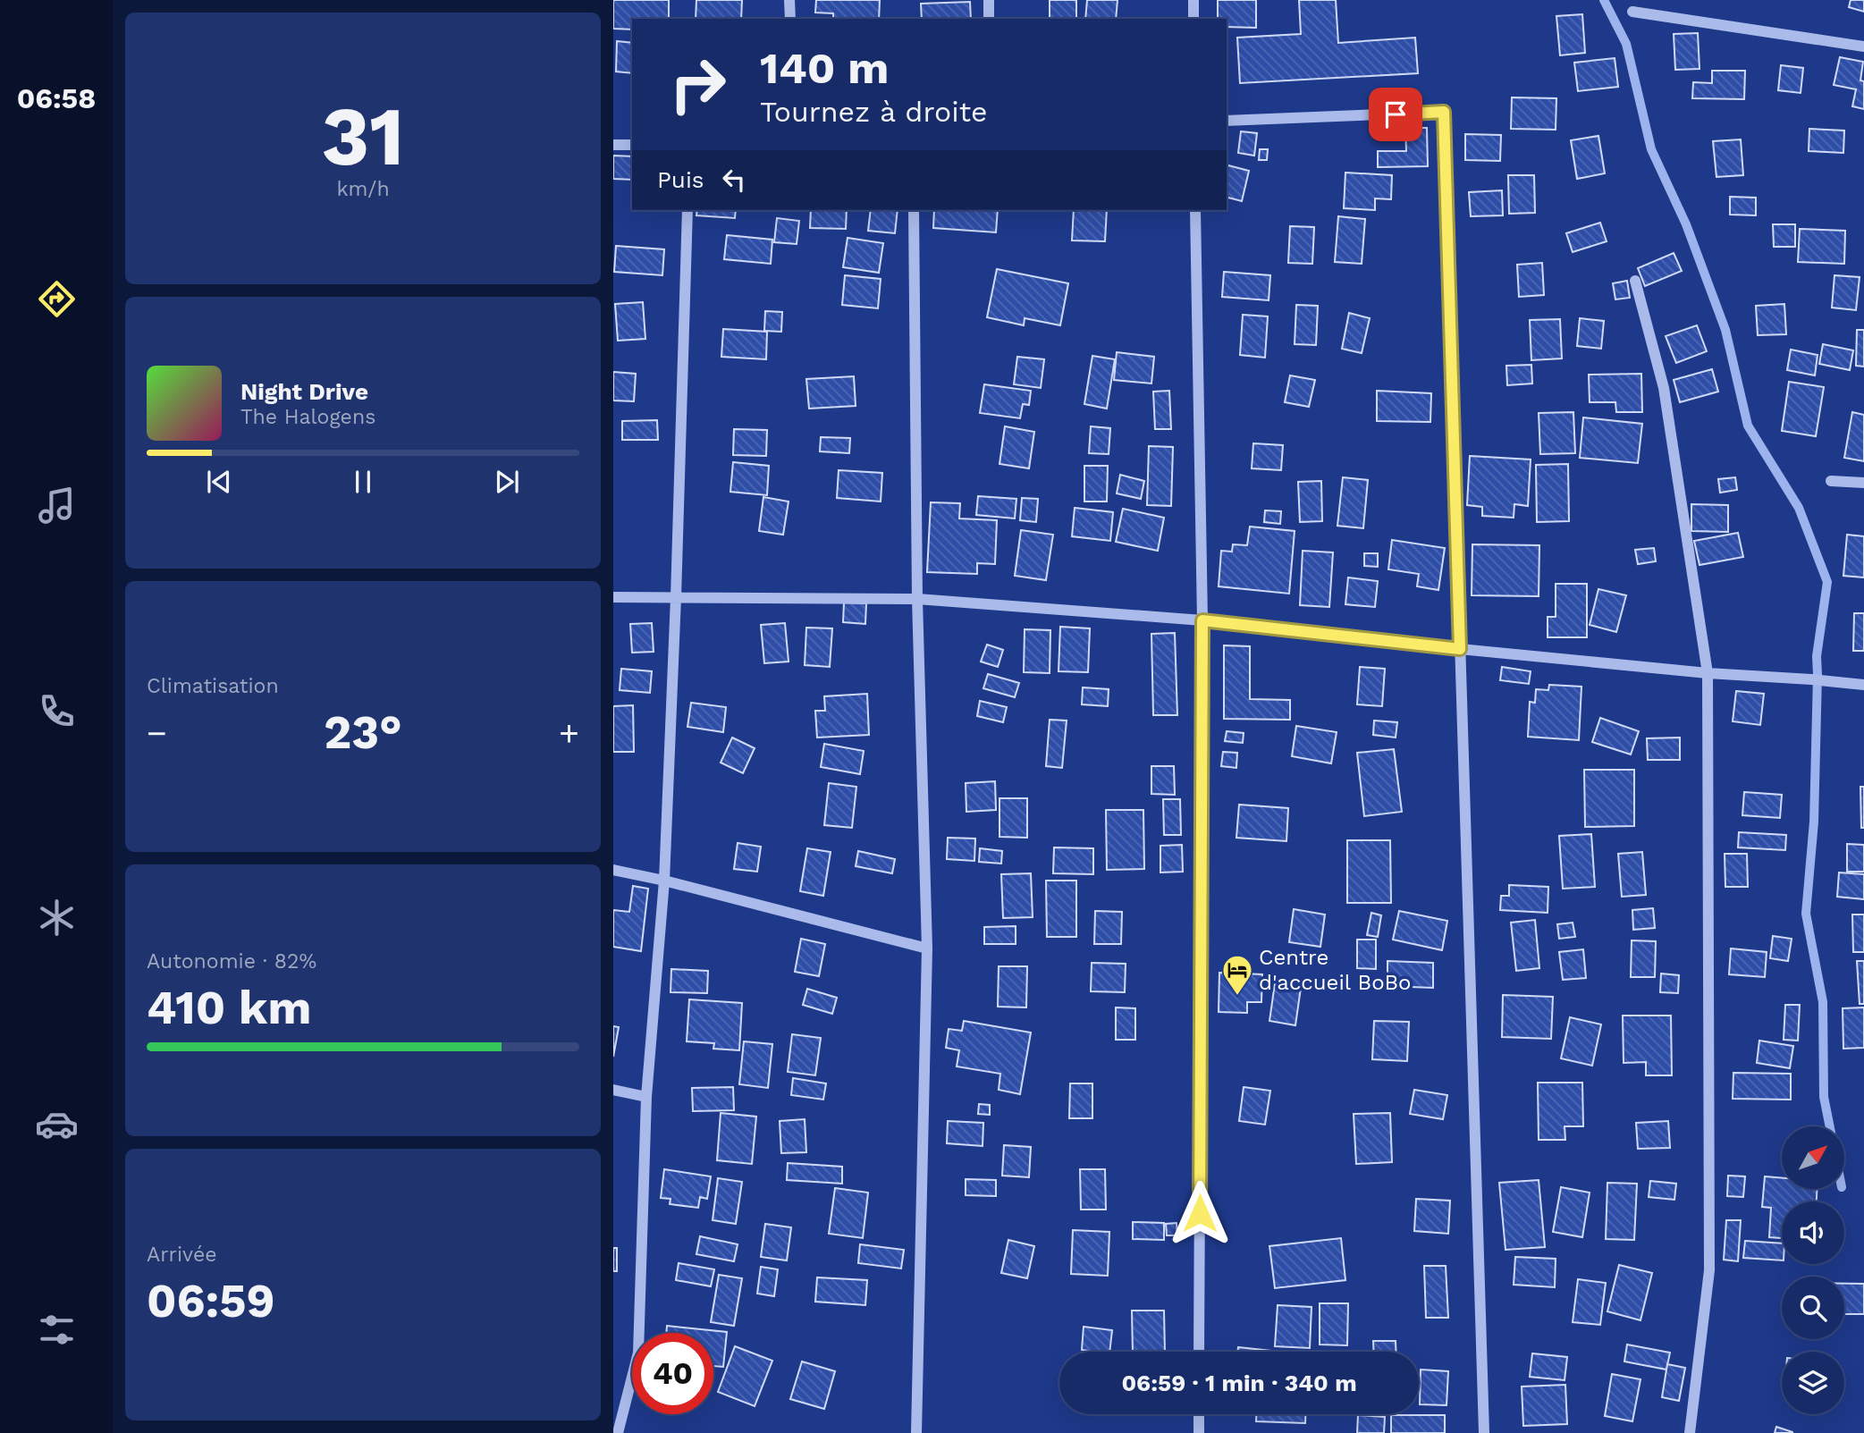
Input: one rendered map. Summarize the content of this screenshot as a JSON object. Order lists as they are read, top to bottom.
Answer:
{
  "places": {
    "hotel": ["Centre d'accueil BoBo"]
  },
  "north": "top right",
  "page": {
    "tabs": "06:58",
    "tile": [
      ["31", "km/h"],
      "Climatisation",
      ["Autonomie · 82%", "410 km"],
      ["Arrivée", "06:59"]
    ],
    "turn": ["140 m", "Tournez à droite"],
    "then": "Puis",
    "song": ["Night Drive", "The Halogens"],
    "heat": ["−", "23°", "+"],
    "limit": "40",
    "trip": "06:59 · 1 min · 340 m"
  }
}
